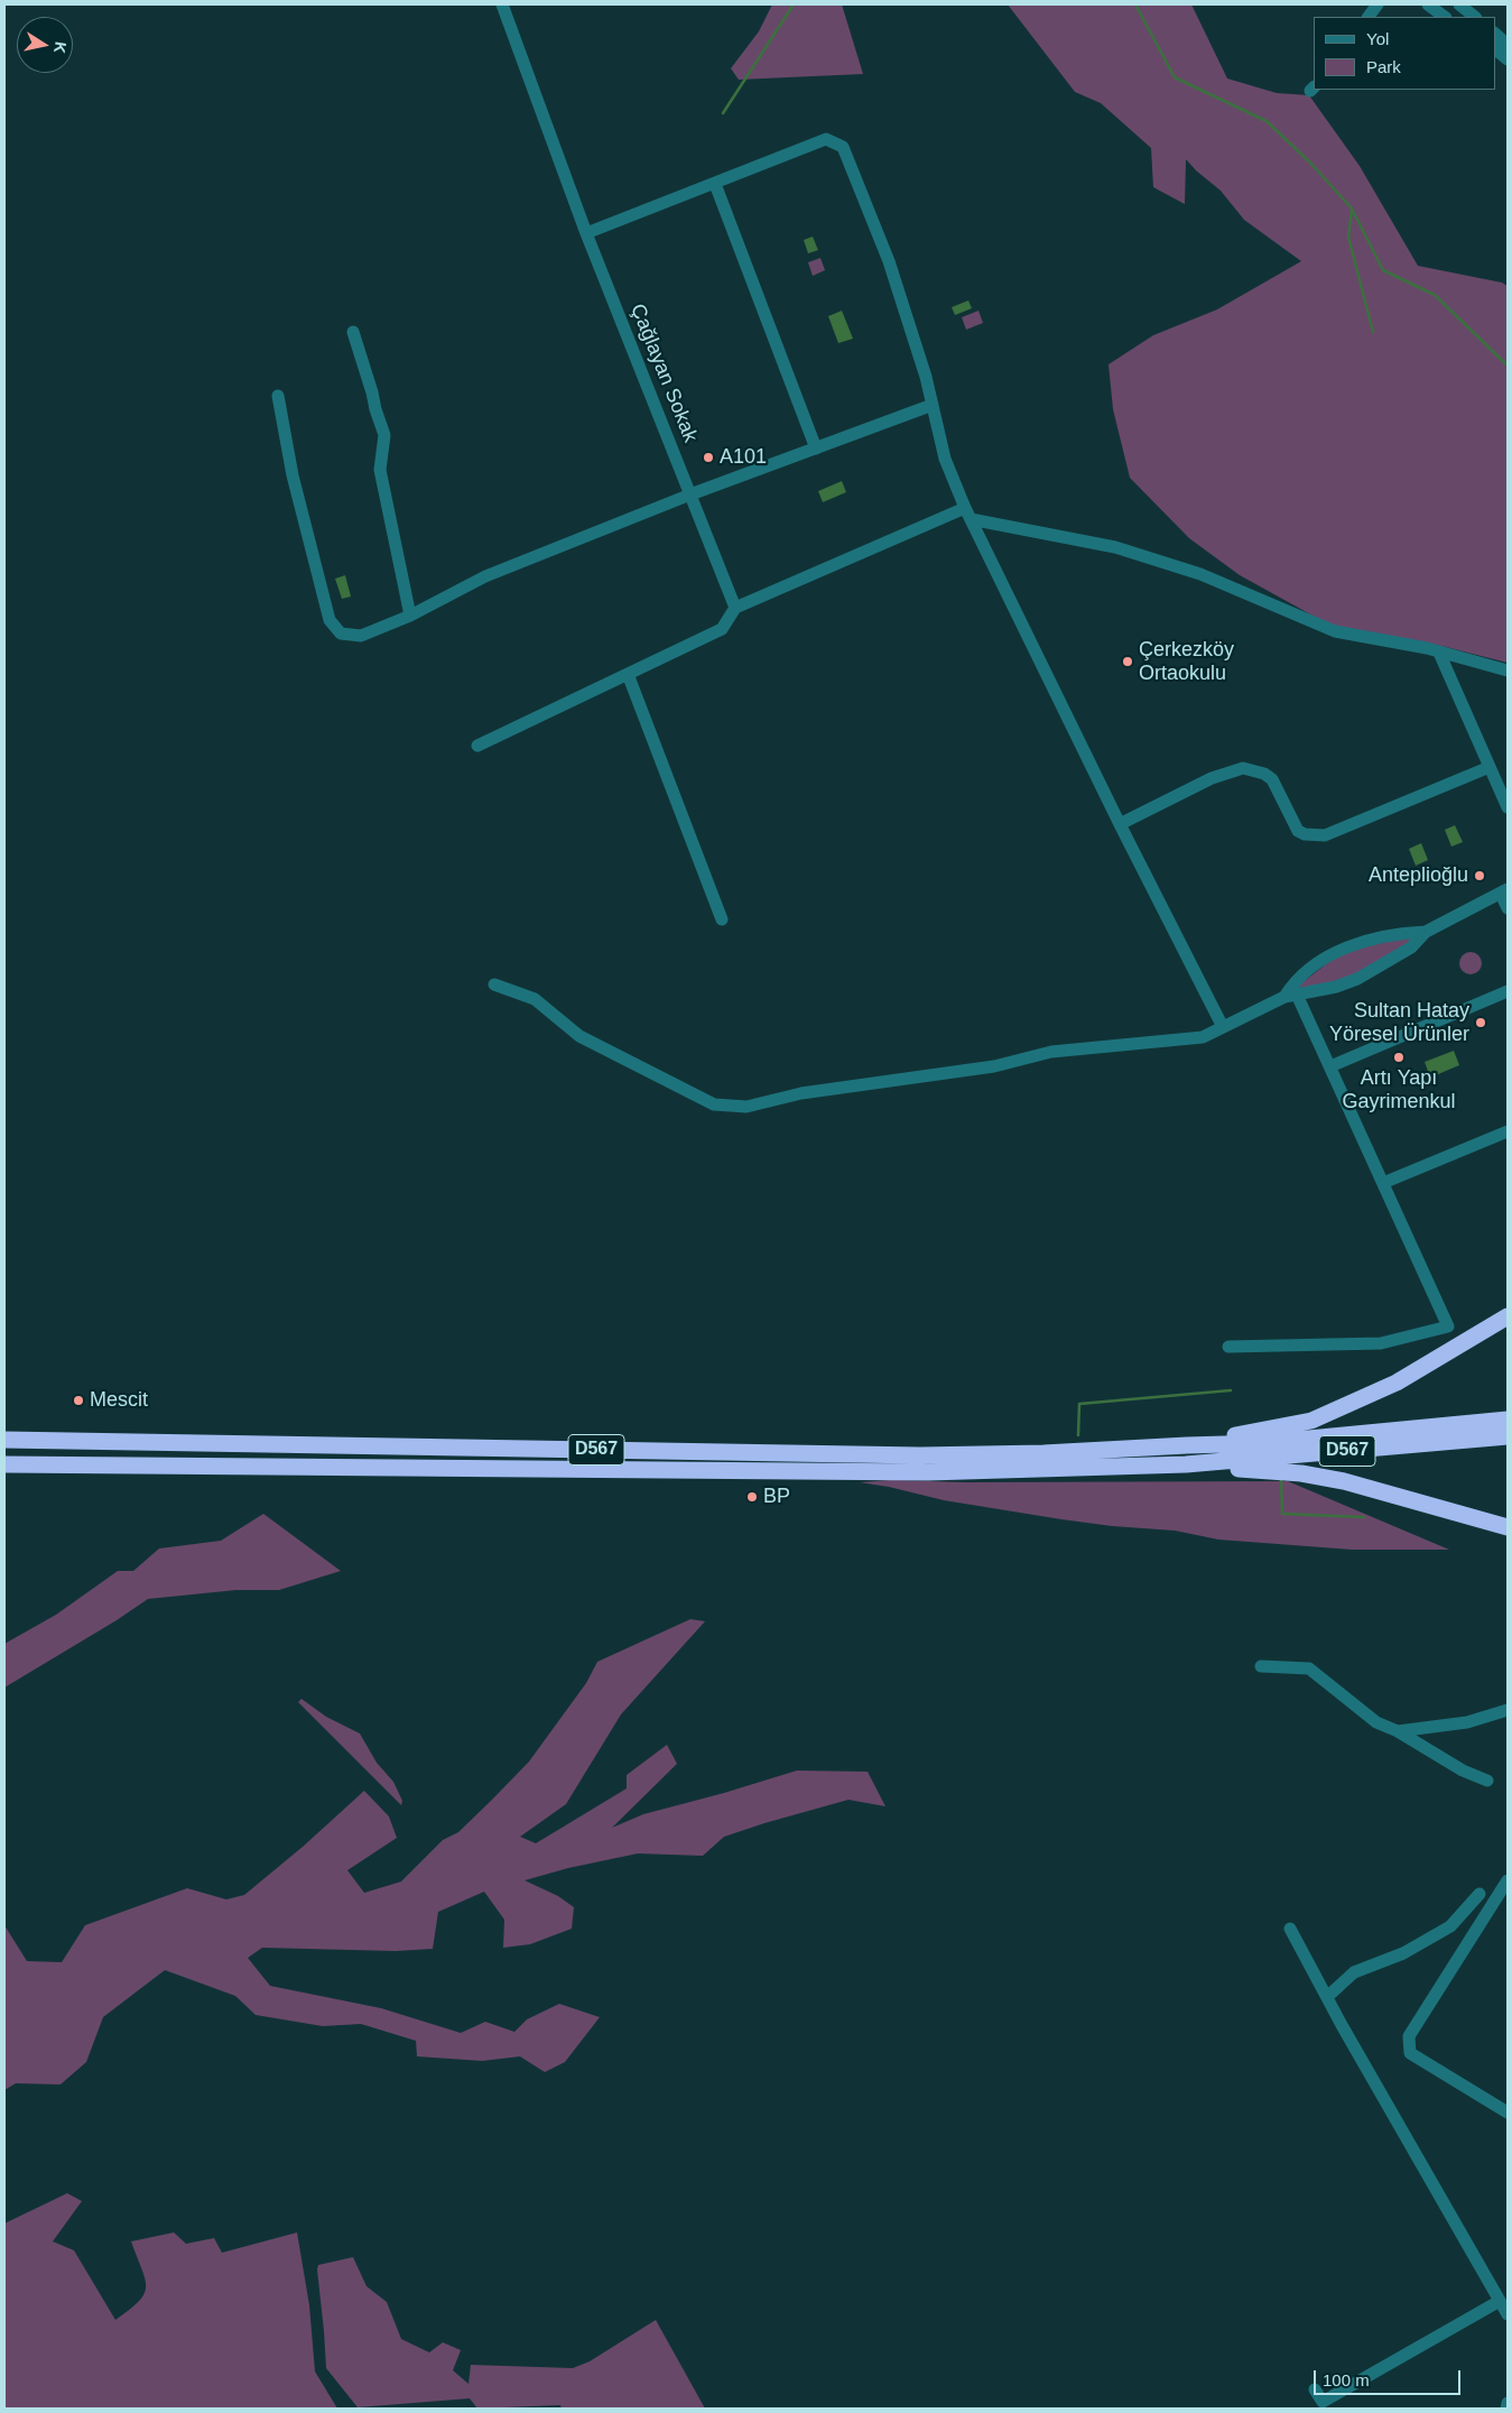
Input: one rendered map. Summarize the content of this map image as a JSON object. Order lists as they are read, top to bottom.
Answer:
{
  "streets": {
    "highway": ["D567"],
    "street": ["Çağlayan Sokak"]
  },
  "places": [
    "A101",
    "Çerkezköy Ortaokulu",
    "Anteplioğlu",
    "Sultan Hatay Yöresel Ürünler",
    "Artı Yapı Gayrimenkul",
    "Mescit",
    "BP"
  ],
  "legend": ["Yol", "Park"],
  "scale_bar": "100 m",
  "north": "right"
}
